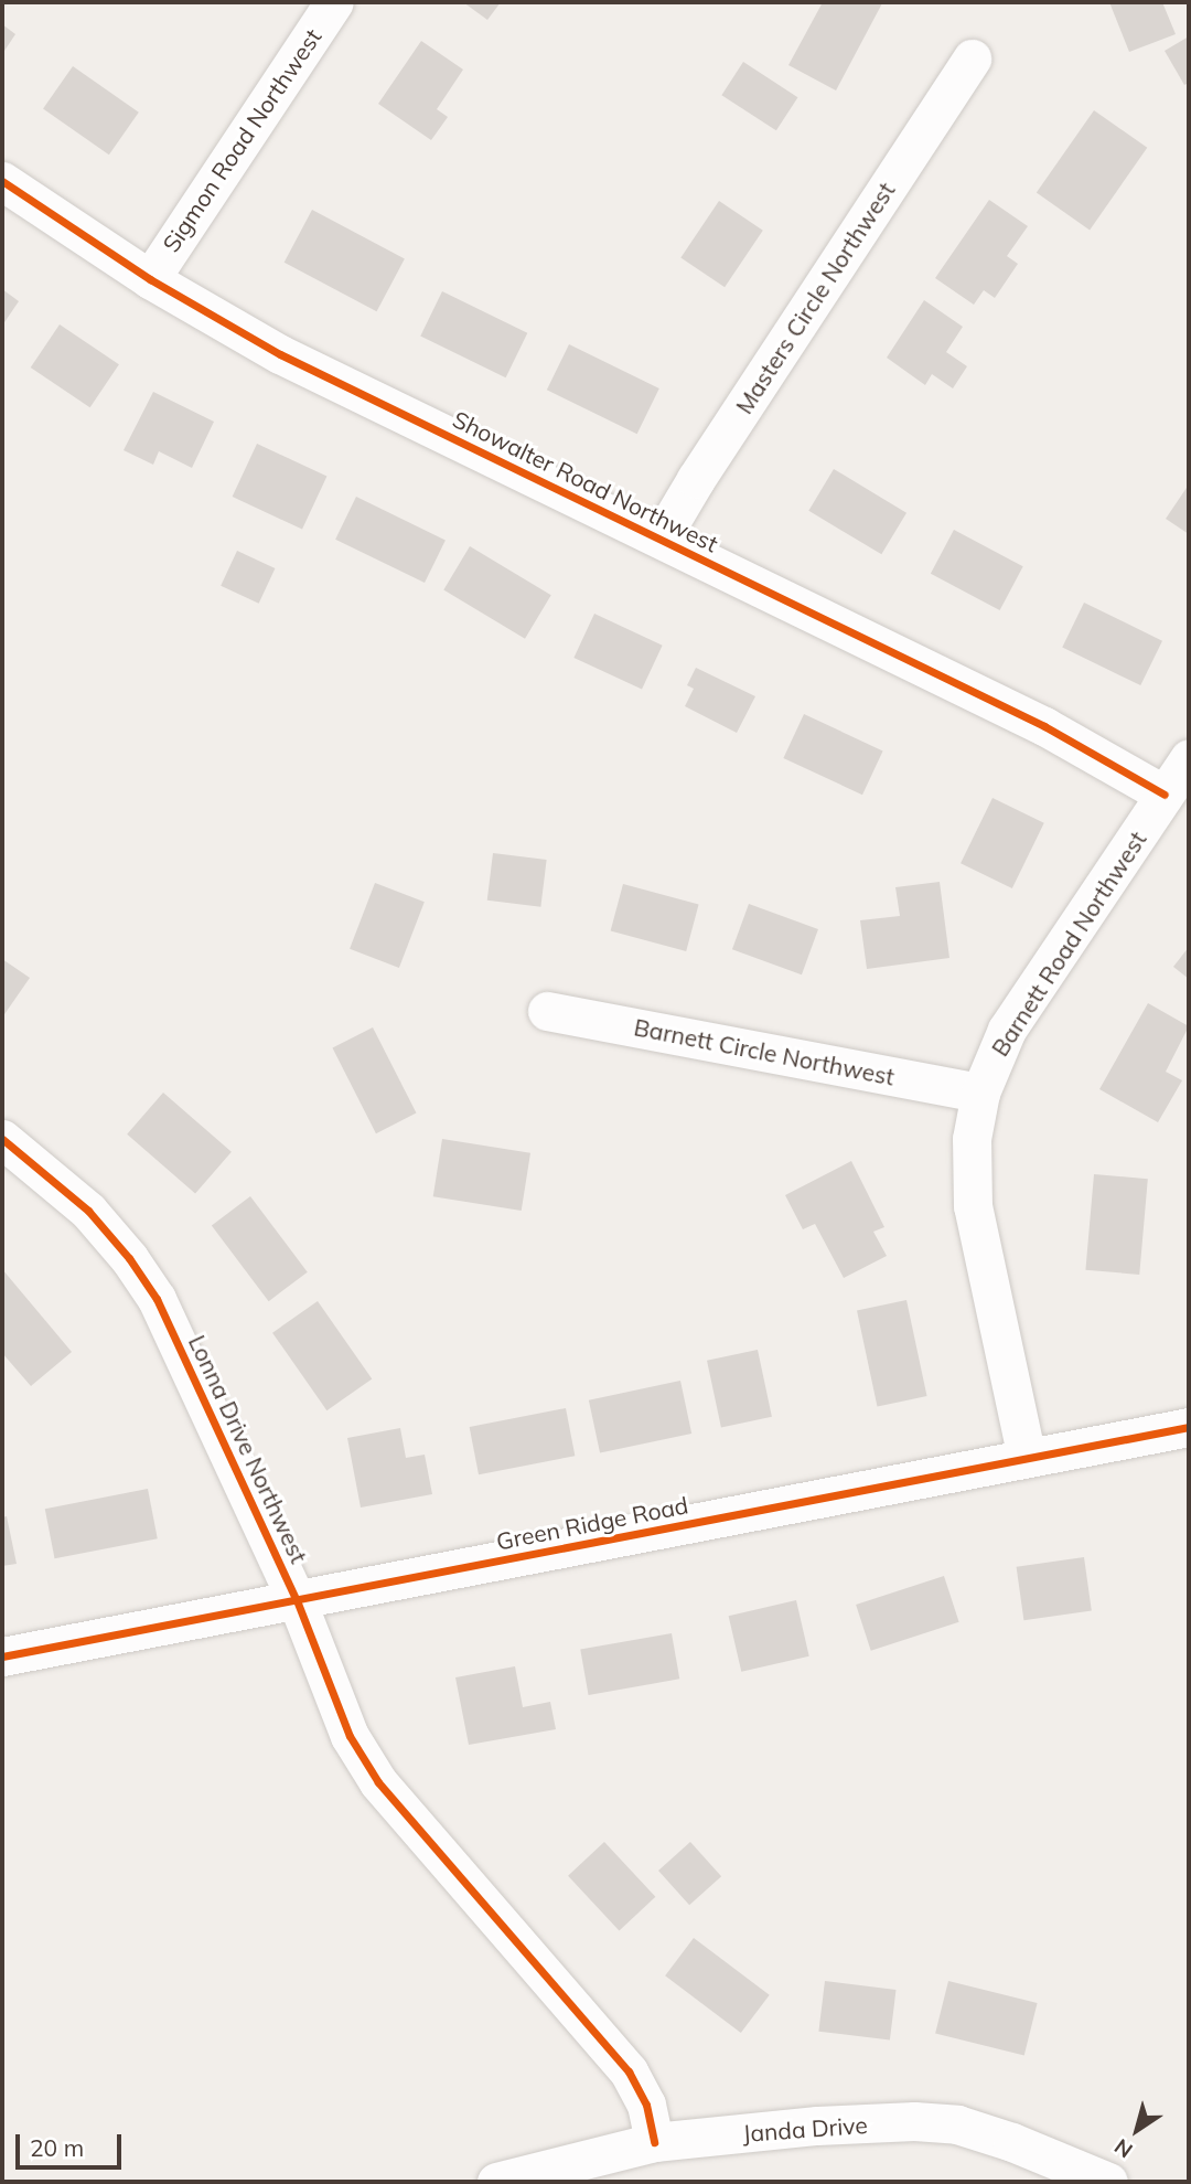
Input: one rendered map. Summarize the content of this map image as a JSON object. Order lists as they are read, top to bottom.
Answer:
{
  "streets": {
    "street": [
      "Sigmon Road Northwest",
      "Masters Circle Northwest",
      "Showalter Road Northwest",
      "Barnett Road Northwest",
      "Barnett Circle Northwest",
      "Lonna Drive Northwest",
      "Green Ridge Road",
      "Janda Drive"
    ]
  },
  "crossings": [
    ["Sigmon Road Northwest", "Showalter Road Northwest"],
    ["Masters Circle Northwest", "Showalter Road Northwest"],
    ["Showalter Road Northwest", "Barnett Road Northwest"],
    ["Barnett Road Northwest", "Barnett Circle Northwest"],
    ["Barnett Road Northwest", "Green Ridge Road"],
    ["Lonna Drive Northwest", "Green Ridge Road"],
    ["Lonna Drive Northwest", "Janda Drive"]
  ],
  "scale_bar": "20 m",
  "north": "bottom left"
}
